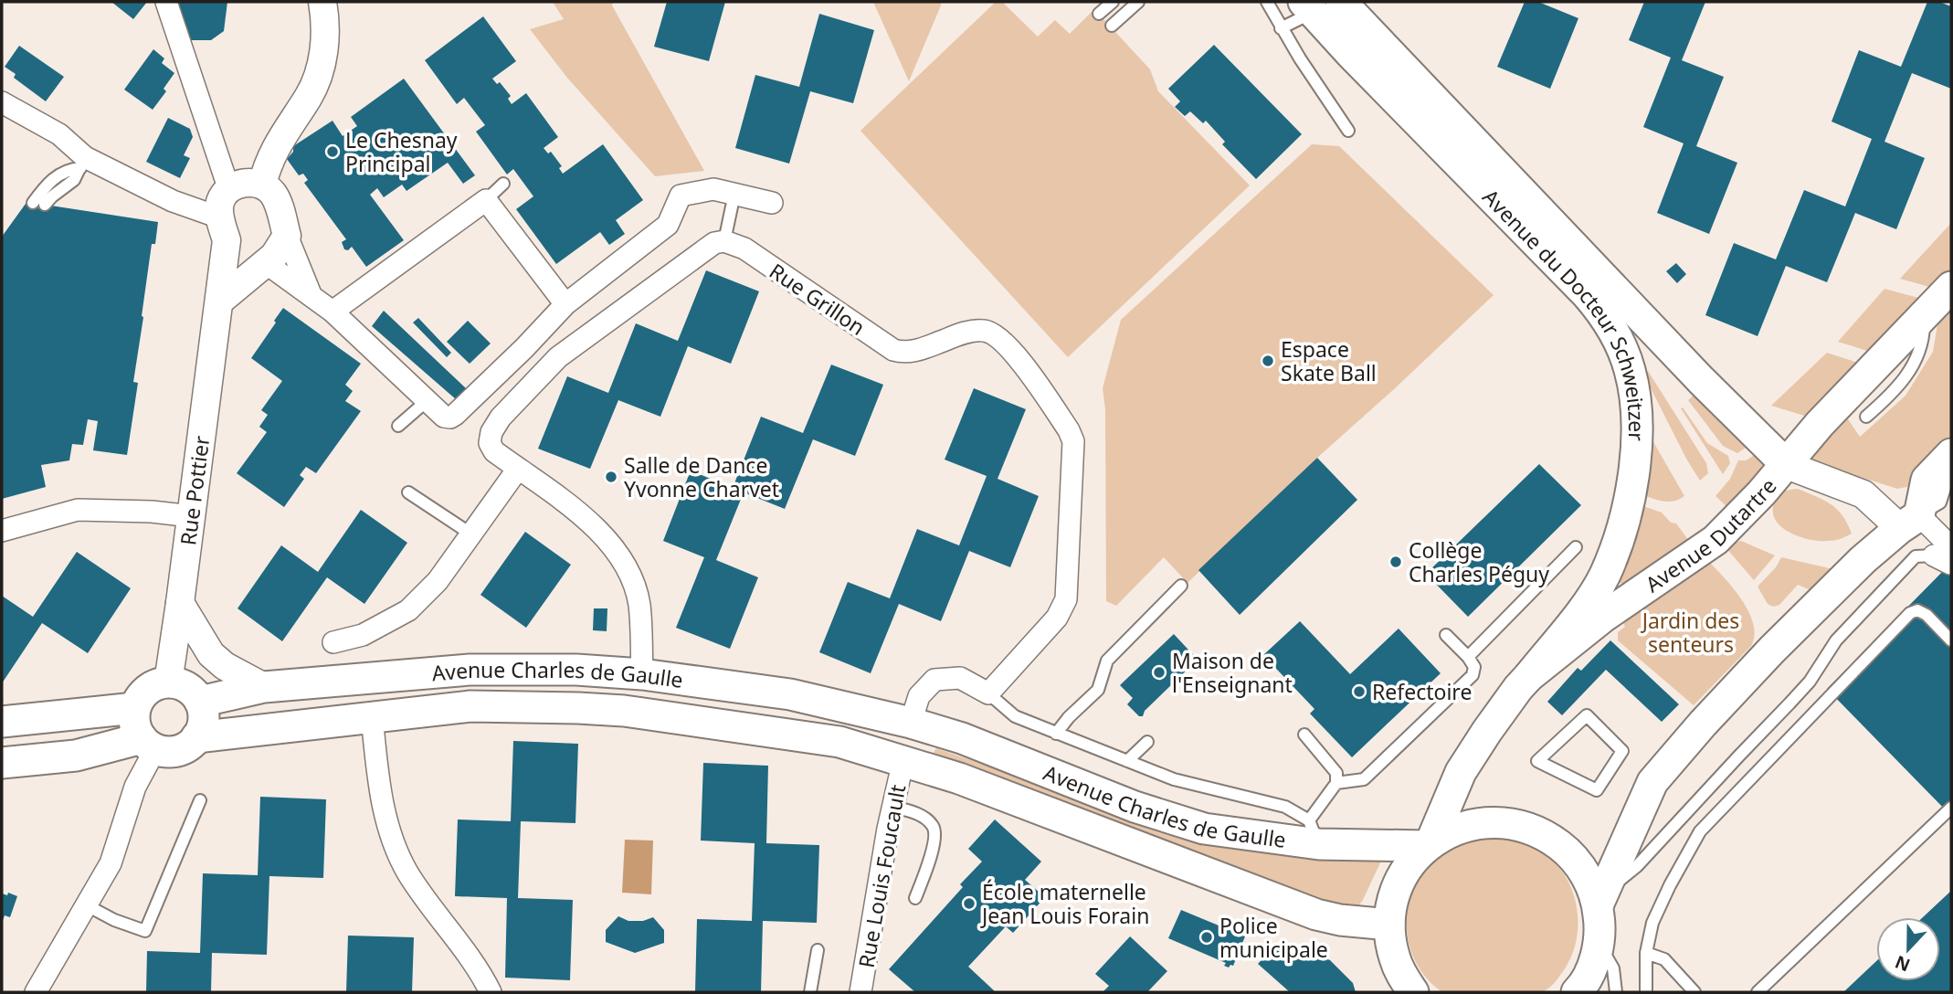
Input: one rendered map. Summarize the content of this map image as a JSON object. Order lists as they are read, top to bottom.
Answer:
{
  "streets": {
    "main road": ["Avenue du Docteur Schweitzer", "Avenue Dutartre", "Avenue Charles de Gaulle"],
    "street": ["Rue Grillon", "Rue Pottier", "Rue Louis Foucault"]
  },
  "crossings": [
    ["Avenue du Docteur Schweitzer", "Avenue Dutartre"],
    ["Rue Pottier", "Avenue Charles de Gaulle"],
    ["Avenue Dutartre", "Avenue Charles de Gaulle"],
    ["Avenue Charles de Gaulle", "Rue Louis Foucault"]
  ],
  "parks": ["Jardin des senteurs"],
  "places": [
    "Le Chesnay Principal",
    "Espace Skate Ball",
    "Salle de Dance Yvonne Charvet",
    "Collège Charles Péguy",
    "Maison de l'Enseignant",
    "Refectoire",
    "École maternelle Jean Louis Forain",
    "Police municipale"
  ],
  "north": "bottom"
}
